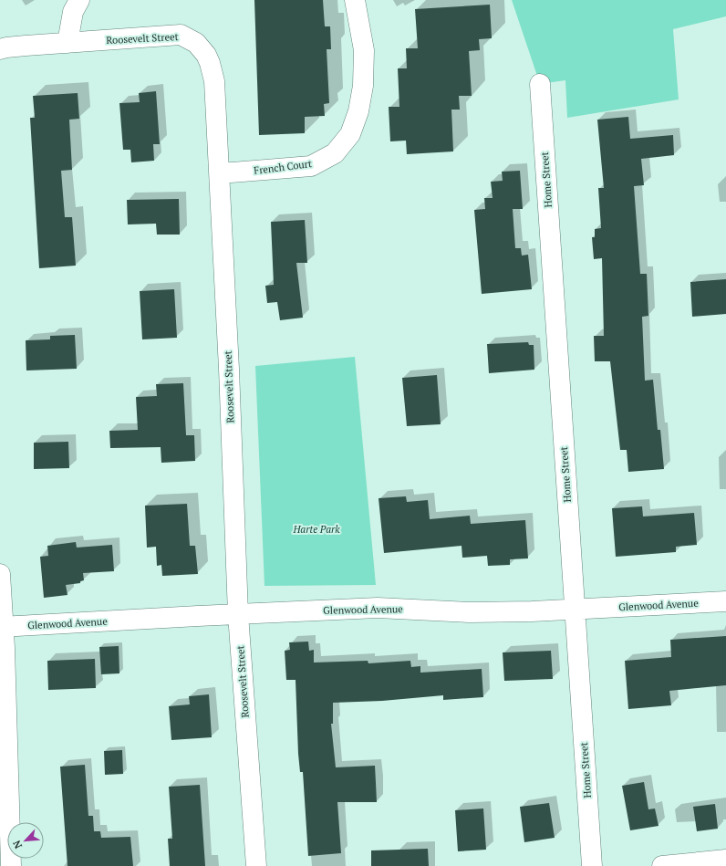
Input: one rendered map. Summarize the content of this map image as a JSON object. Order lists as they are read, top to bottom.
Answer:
{
  "streets": {
    "street": [
      "Roosevelt Street",
      "French Court",
      "Home Street",
      "Glenwood Avenue"
    ]
  },
  "crossings": [
    ["Roosevelt Street", "French Court"],
    ["Roosevelt Street", "Glenwood Avenue"],
    ["Home Street", "Glenwood Avenue"]
  ],
  "parks": ["Harte Park"],
  "north": "bottom left"
}
